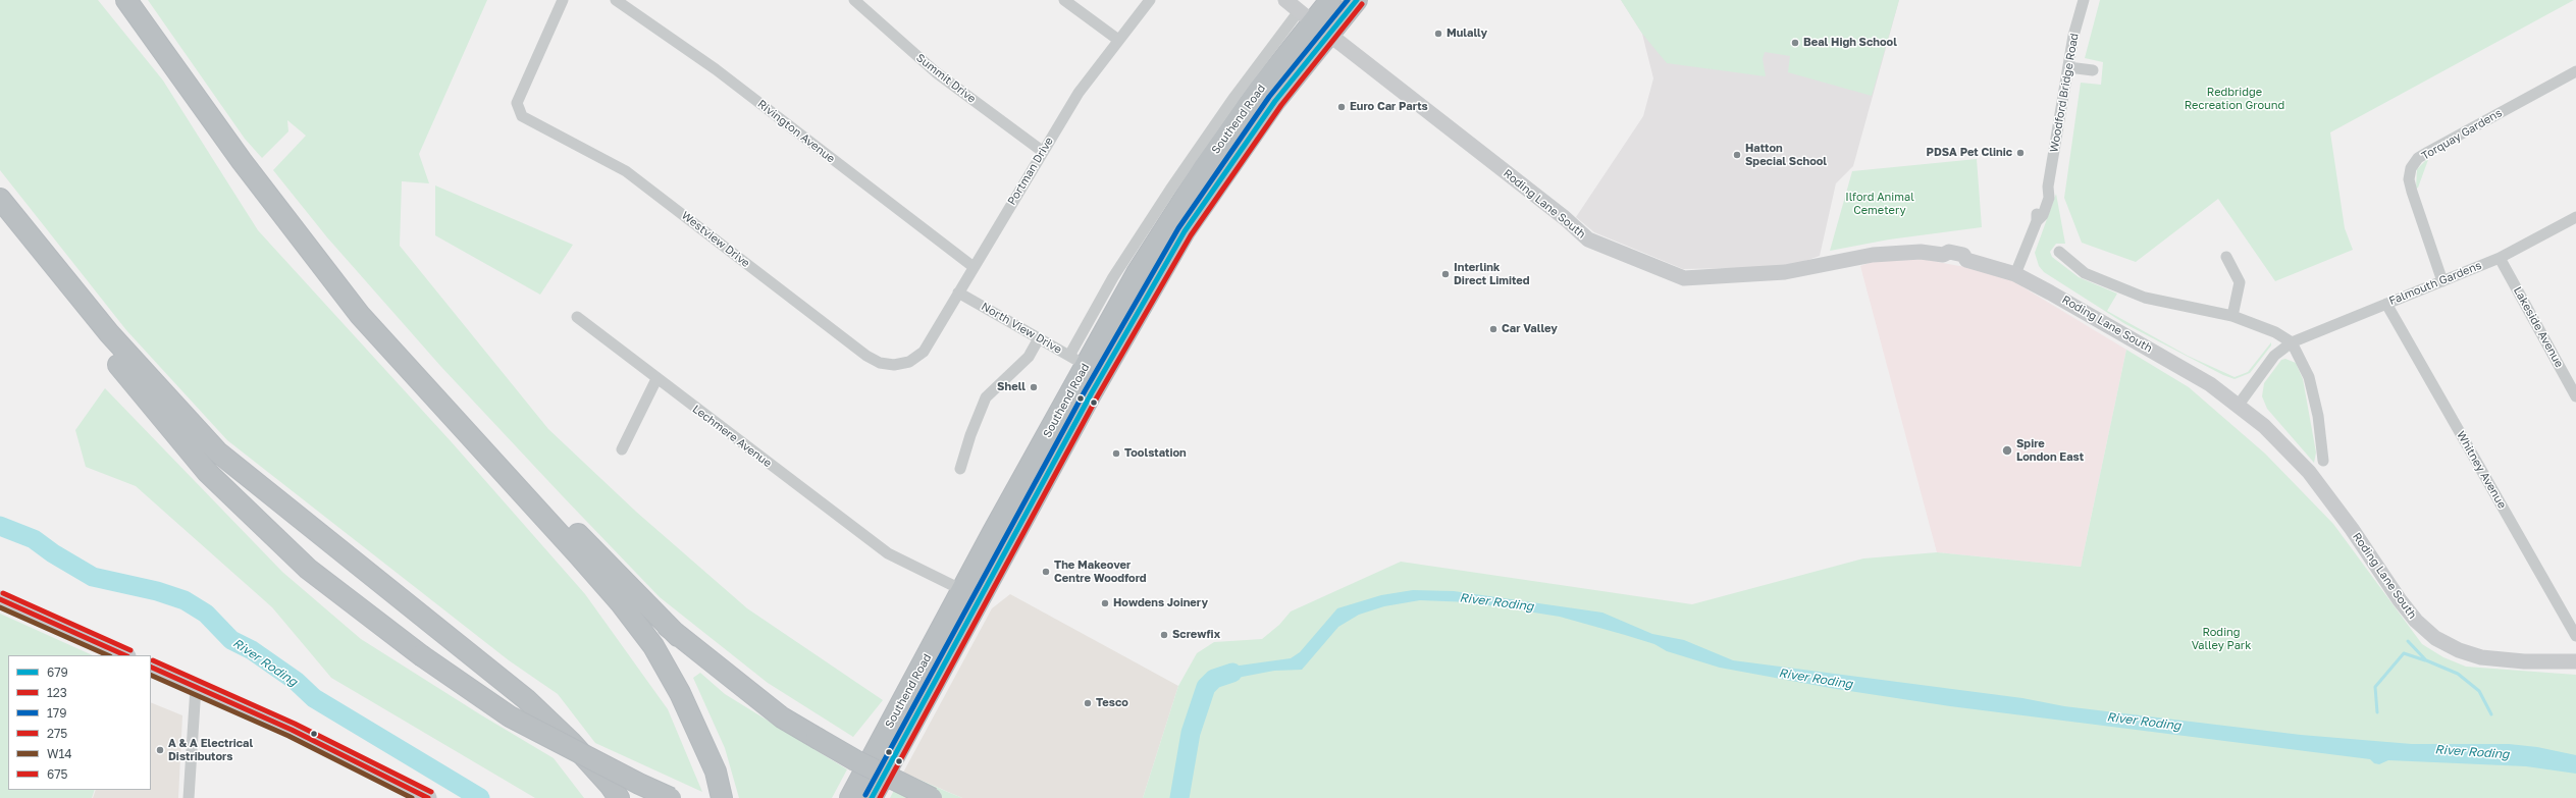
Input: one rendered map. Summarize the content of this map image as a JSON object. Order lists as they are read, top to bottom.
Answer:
{
  "streets": {
    "highway": ["Southend Road"],
    "street": [
      "Summit Drive",
      "Woodford Bridge Road",
      "Rivington Avenue",
      "Torquay Gardens",
      "Portman Drive",
      "Roding Lane South",
      "Westview Drive",
      "Falmouth Gardens",
      "Lakeside Avenue",
      "North View Drive",
      "Lechmere Avenue",
      "Whitney Avenue"
    ]
  },
  "crossings": [
    ["Summit Drive", "Portman Drive"],
    ["Woodford Bridge Road", "Roding Lane South"],
    ["Southend Road", "Roding Lane South"],
    ["Southend Road", "North View Drive"],
    ["Southend Road", "Lechmere Avenue"],
    ["Rivington Avenue", "Portman Drive"],
    ["Torquay Gardens", "Falmouth Gardens"],
    ["Portman Drive", "Westview Drive"],
    ["Portman Drive", "North View Drive"],
    ["Falmouth Gardens", "Lakeside Avenue"],
    ["Falmouth Gardens", "Whitney Avenue"]
  ],
  "water": ["River Roding"],
  "parks": ["Redbridge Recreation Ground", "Ilford Animal Cemetery", "Roding Valley Park"],
  "places": [
    "Mulally",
    "Beal High School",
    "Euro Car Parts",
    "PDSA Pet Clinic",
    "Hatton Special School",
    "Interlink Direct Limited",
    "Car Valley",
    "Shell",
    "Spire London East",
    "Toolstation",
    "The Makeover Centre Woodford",
    "Howdens Joinery",
    "Screwfix",
    "Tesco",
    "A & A Electrical Distributors"
  ],
  "lines": [
    "transit line 679",
    "transit line 179",
    "transit line 123",
    "transit line 675",
    "transit line 275",
    "transit line W14"
  ],
  "legend": [
    "679",
    "123",
    "179",
    "275",
    "W14",
    "675"
  ]
}
